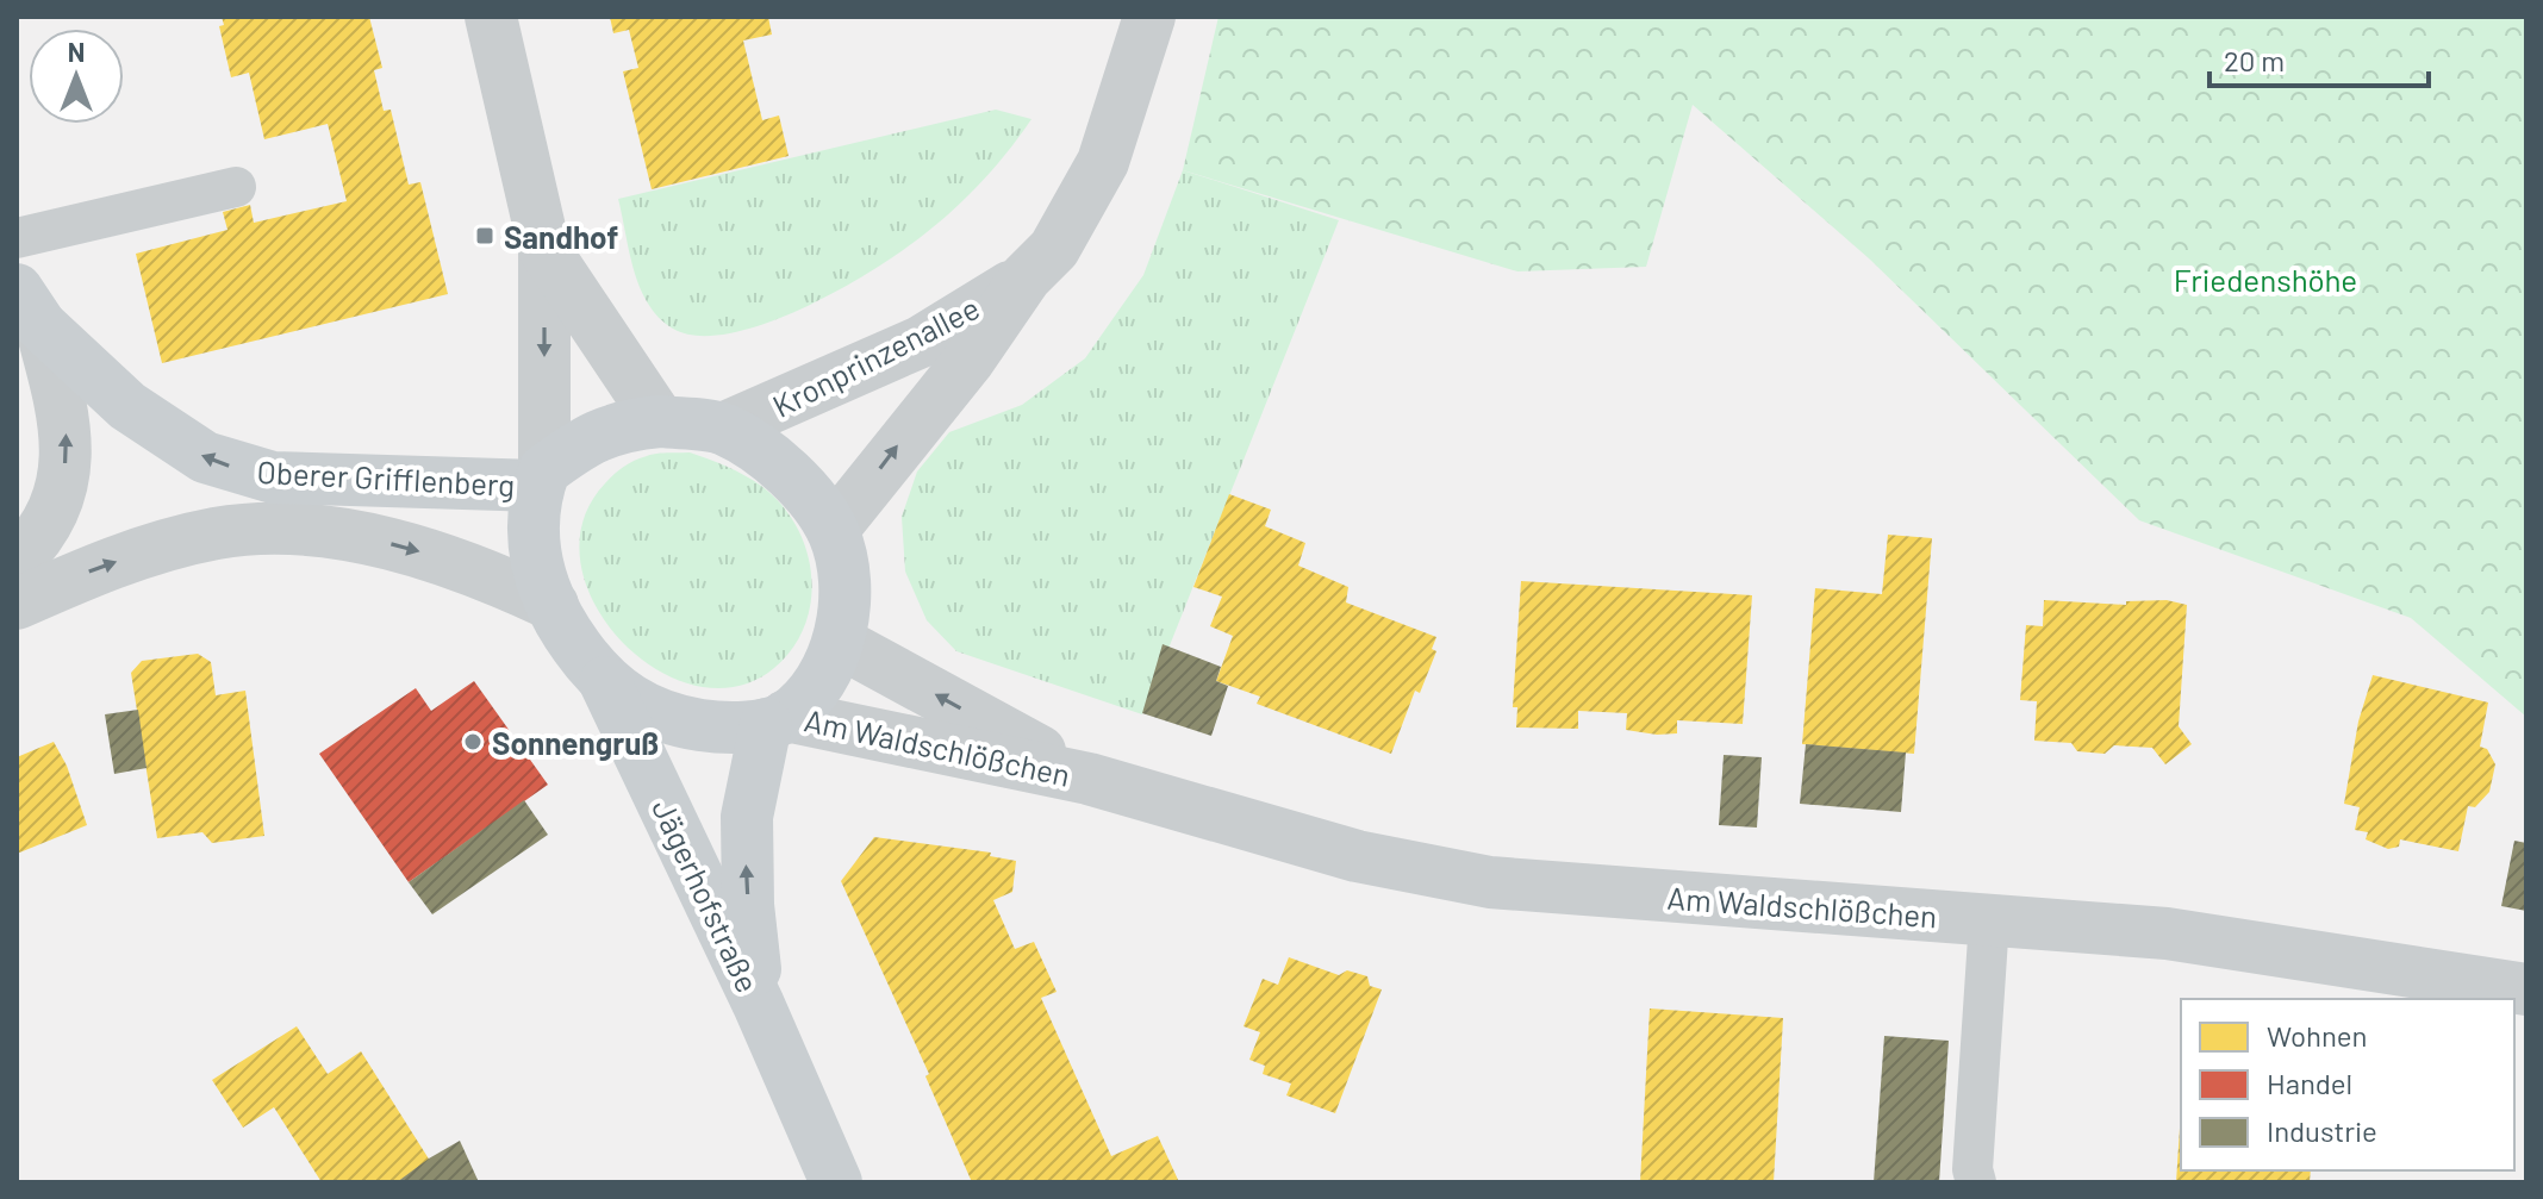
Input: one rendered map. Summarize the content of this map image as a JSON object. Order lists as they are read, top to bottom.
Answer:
{
  "streets": {
    "main road": ["Oberer Grifflenberg", "Jägerhofstraße"],
    "street": ["Kronprinzenallee", "Am Waldschlößchen"]
  },
  "crossings": [
    ["Kronprinzenallee", "Oberer Grifflenberg"],
    ["Kronprinzenallee", "Am Waldschlößchen"],
    ["Kronprinzenallee", "Jägerhofstraße"],
    ["Oberer Grifflenberg", "Am Waldschlößchen"],
    ["Oberer Grifflenberg", "Jägerhofstraße"],
    ["Am Waldschlößchen", "Jägerhofstraße"]
  ],
  "one_way": ["Oberer Grifflenberg"],
  "parks": ["Friedenshöhe"],
  "places": {
    "transit": ["Sandhof"],
    "other": ["Sonnengruß"]
  },
  "legend": ["Wohnen", "Handel", "Industrie"],
  "scale_bar": "20 m",
  "north": "top"
}
